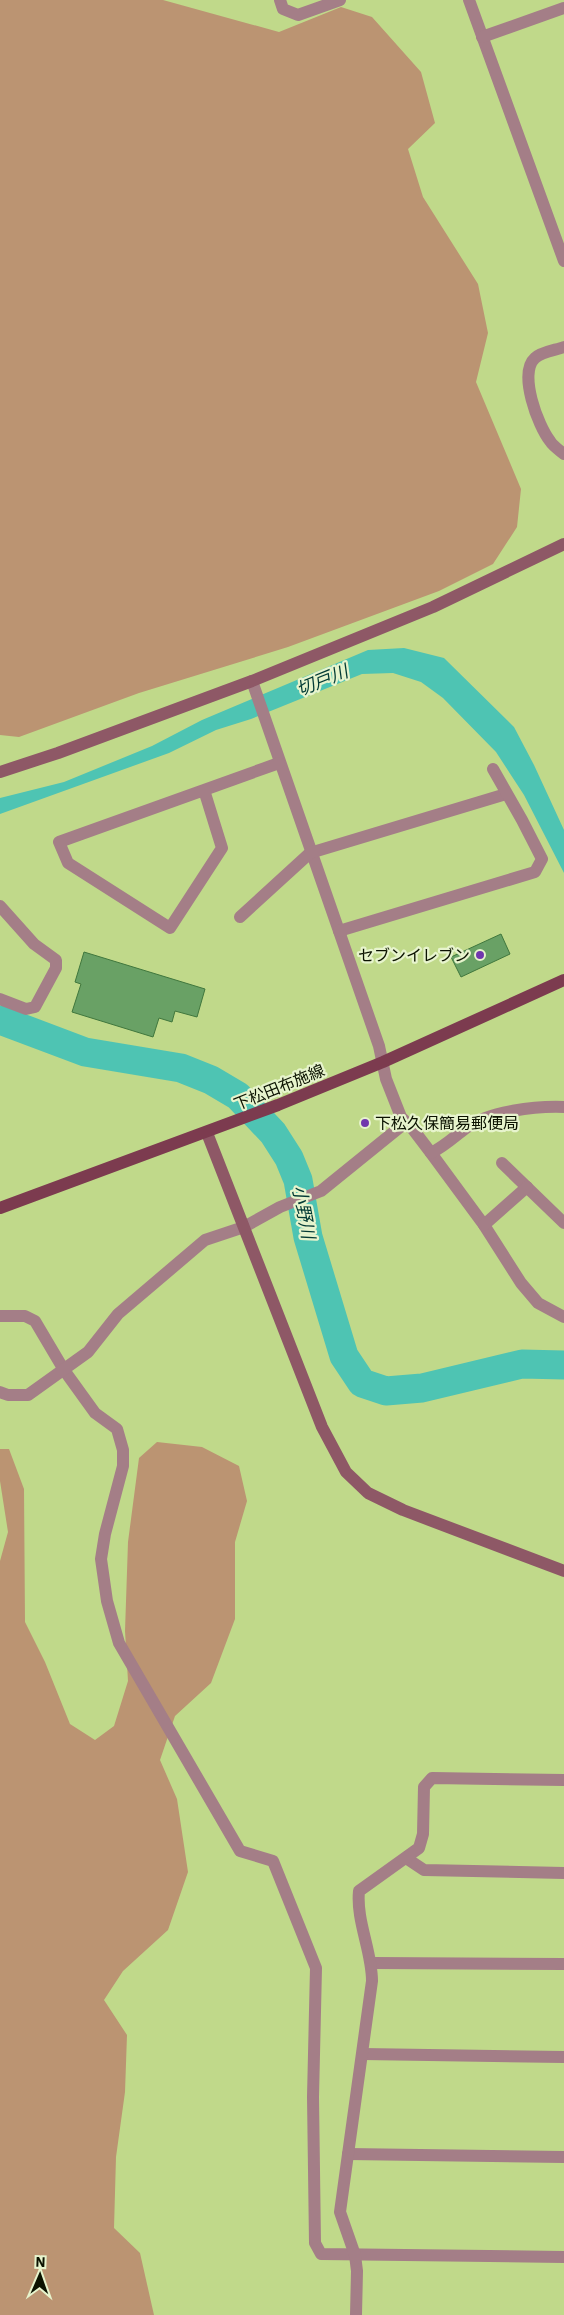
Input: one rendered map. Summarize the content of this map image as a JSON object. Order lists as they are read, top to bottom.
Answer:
{
  "streets": {
    "main road": ["下松田布施線"]
  },
  "water": ["切戸川", "小野川"],
  "places": ["セブンイレブン", "下松久保簡易郵便局"],
  "north": "top"
}
